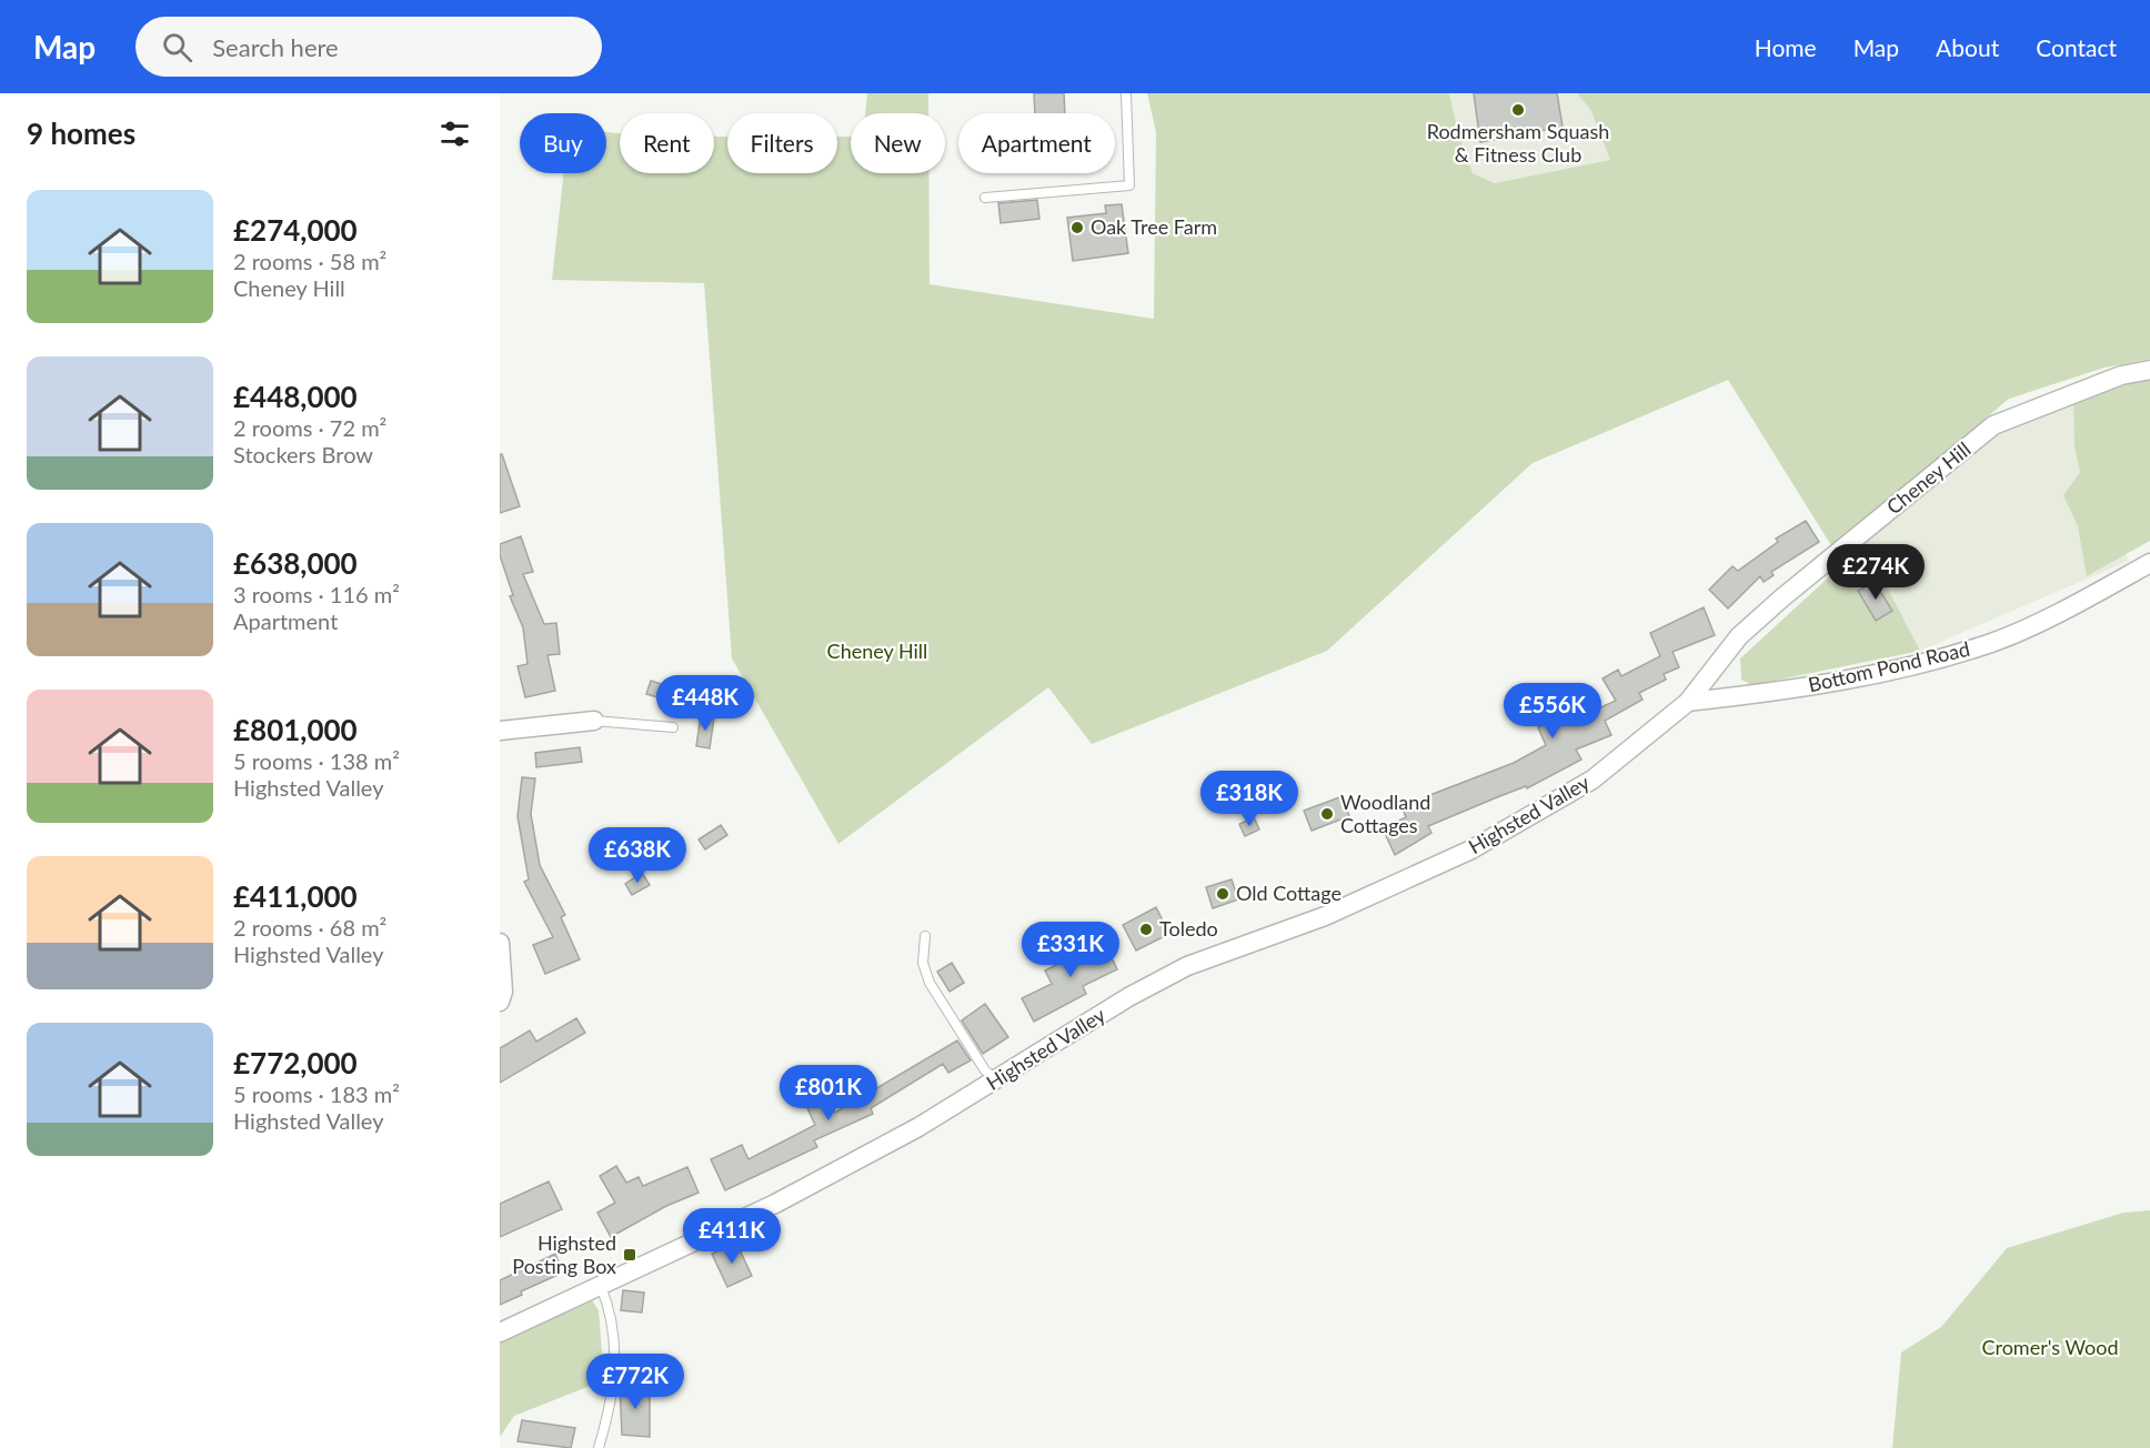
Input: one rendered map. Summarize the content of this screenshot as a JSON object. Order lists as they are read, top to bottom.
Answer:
{
  "streets": {
    "street": ["Cheney Hill", "Bottom Pond Road", "Highsted Valley"]
  },
  "crossings": [
    ["Cheney Hill", "Bottom Pond Road"],
    ["Cheney Hill", "Highsted Valley"],
    ["Bottom Pond Road", "Highsted Valley"]
  ],
  "parks": ["Cheney Hill", "Cromer's Wood"],
  "places": {
    "other": [
      "Rodmersham Squash & Fitness Club",
      "Oak Tree Farm",
      "Woodland Cottages",
      "Old Cottage",
      "Toledo"
    ],
    "transit": ["Highsted Posting Box"]
  },
  "page": {
    "header": "Map",
    "search": "Search here",
    "nav": [
      "Home",
      "Map",
      "About",
      "Contact"
    ],
    "heading": "9 homes",
    "chip": [
      "Buy",
      "Rent",
      "Filters",
      "New",
      "Apartment"
    ],
    "list": [
      {
        "name": "£274,000",
        "note": "2 rooms · 58 m² · Cheney Hill"
      },
      {
        "name": "£448,000",
        "note": "2 rooms · 72 m² · Stockers Brow"
      },
      {
        "name": "£638,000",
        "note": "3 rooms · 116 m² · Apartment"
      },
      {
        "name": "£801,000",
        "note": "5 rooms · 138 m² · Highsted Valley"
      },
      {
        "name": "£411,000",
        "note": "2 rooms · 68 m² · Highsted Valley"
      },
      {
        "name": "£772,000",
        "note": "5 rooms · 183 m² · Highsted Valley"
      }
    ],
    "price": [
      "£274K",
      "£448K",
      "£556K",
      "£318K",
      "£638K",
      "£331K",
      "£801K",
      "£411K",
      "£772K"
    ]
  }
}
